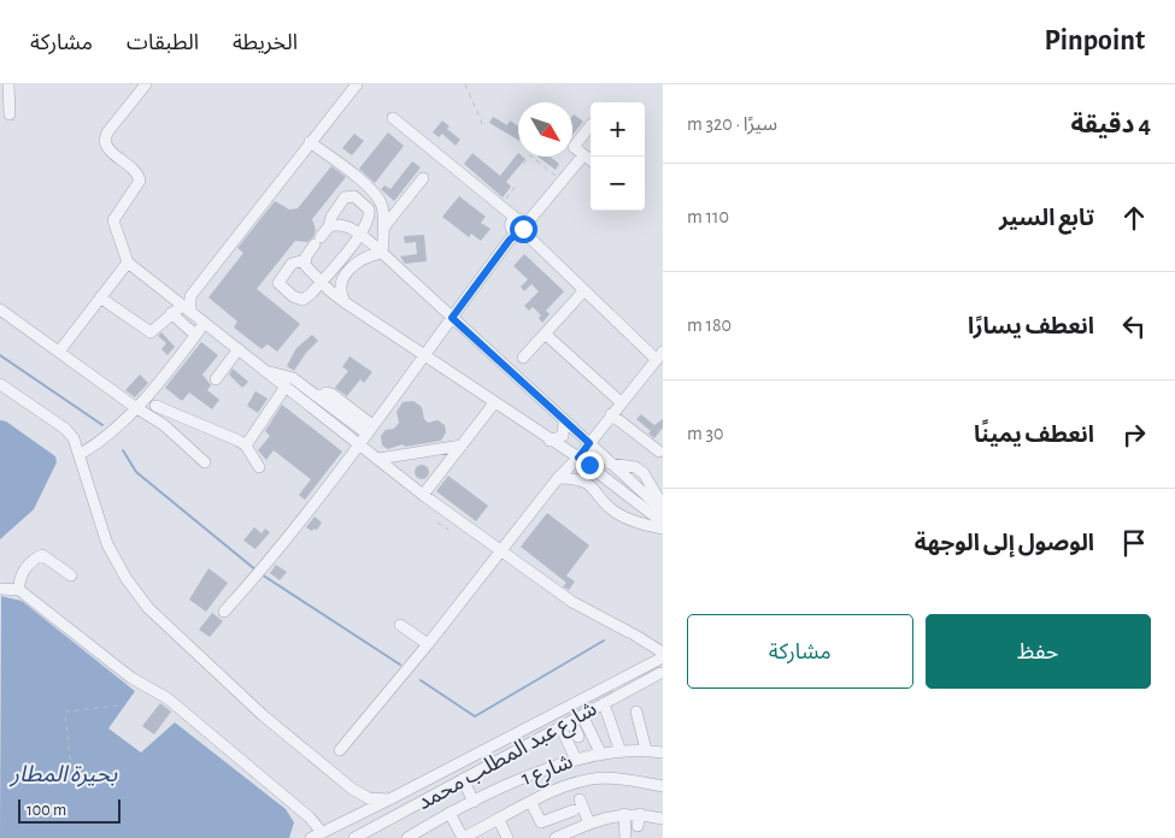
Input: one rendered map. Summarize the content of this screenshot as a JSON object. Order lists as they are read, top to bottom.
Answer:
{
  "streets": {
    "street": ["شارع عبد المطلب محمد", "شارع 1"]
  },
  "water": ["بحيرة المطار"],
  "scale_bar": "100 m",
  "north": "bottom right",
  "page": {
    "header": "Pinpoint",
    "nav": ["الخريطة", "الطبقات", "مشاركة"],
    "heading": ["4 دقيقة", "سيرًا · 320 m"],
    "map_buttons": ["+", "−"],
    "list": [
      ["تابع السير", "110 m"],
      ["انعطف يسارًا", "180 m"],
      ["انعطف يمينًا", "30 m"],
      "الوصول إلى الوجهة"
    ],
    "buttons": ["حفظ", "مشاركة"],
    "scale": "100 m"
  }
}
